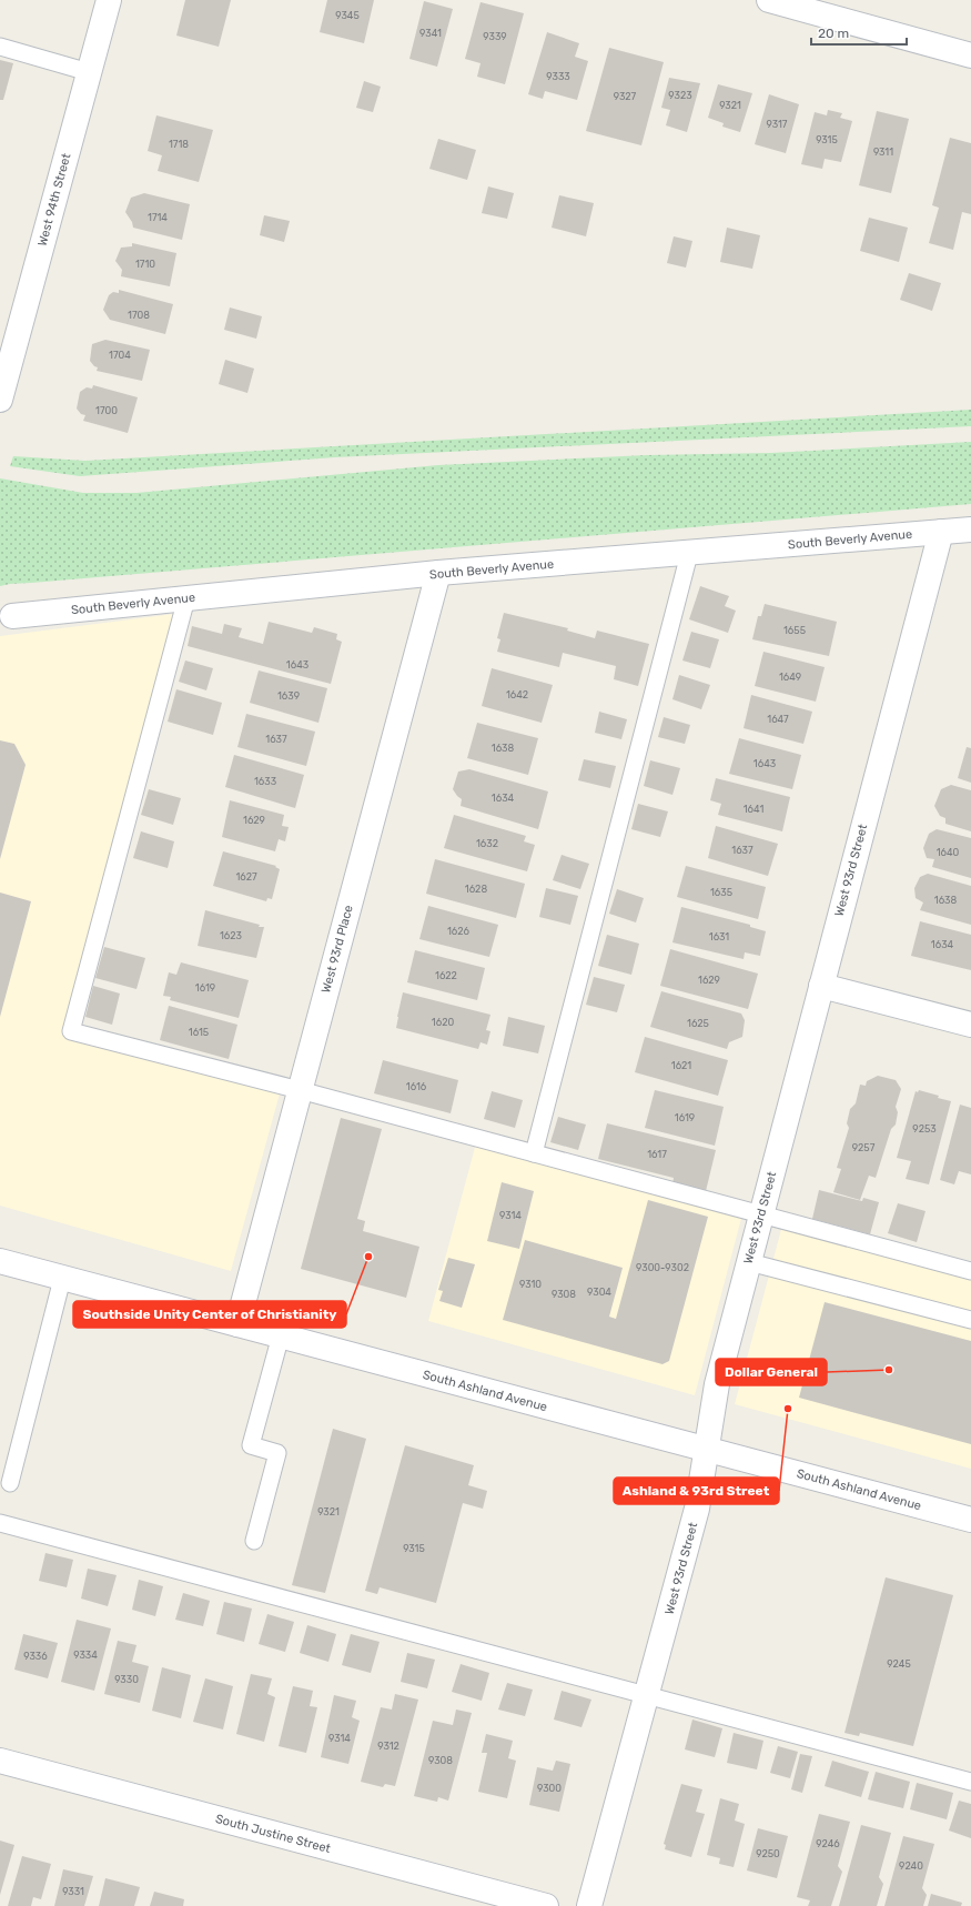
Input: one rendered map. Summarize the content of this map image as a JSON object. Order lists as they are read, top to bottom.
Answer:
{
  "streets": {
    "street": [
      "West 94th Street",
      "South Beverly Avenue",
      "West 93rd Street",
      "West 93rd Place",
      "South Ashland Avenue",
      "South Justine Street"
    ]
  },
  "crossings": [
    ["South Beverly Avenue", "West 93rd Street"],
    ["South Beverly Avenue", "West 93rd Place"],
    ["West 93rd Street", "South Ashland Avenue"],
    ["West 93rd Place", "South Ashland Avenue"]
  ],
  "places": ["Southside Unity Center of Christianity", "Dollar General", "Ashland & 93rd Street"],
  "house_numbers": [
    "9345",
    "9341",
    "9339",
    "9333",
    "9323",
    "9327",
    "9321",
    "9317",
    "9315",
    "1718",
    "9311",
    "1714",
    "1710",
    "1708",
    "1704",
    "1700",
    "1655",
    "1643",
    "1649",
    "1642",
    "1639",
    "1647",
    "1637",
    "1638",
    "1643",
    "1633",
    "1634",
    "1641",
    "1629",
    "1632",
    "1637",
    "1640",
    "1627",
    "1628",
    "1635",
    "1638",
    "1626",
    "1623",
    "1631",
    "1634",
    "1622",
    "1629",
    "1619",
    "1620",
    "1625",
    "1615",
    "1621",
    "1616",
    "1619",
    "9253",
    "9257",
    "1617",
    "9314",
    "9300-9302",
    "9310",
    "9304",
    "9308",
    "9321",
    "9315",
    "9334",
    "9336",
    "9245",
    "9330",
    "9314",
    "9312",
    "9308",
    "9300",
    "9246",
    "9250",
    "9240",
    "9331"
  ],
  "scale_bar": "20 m"
}
